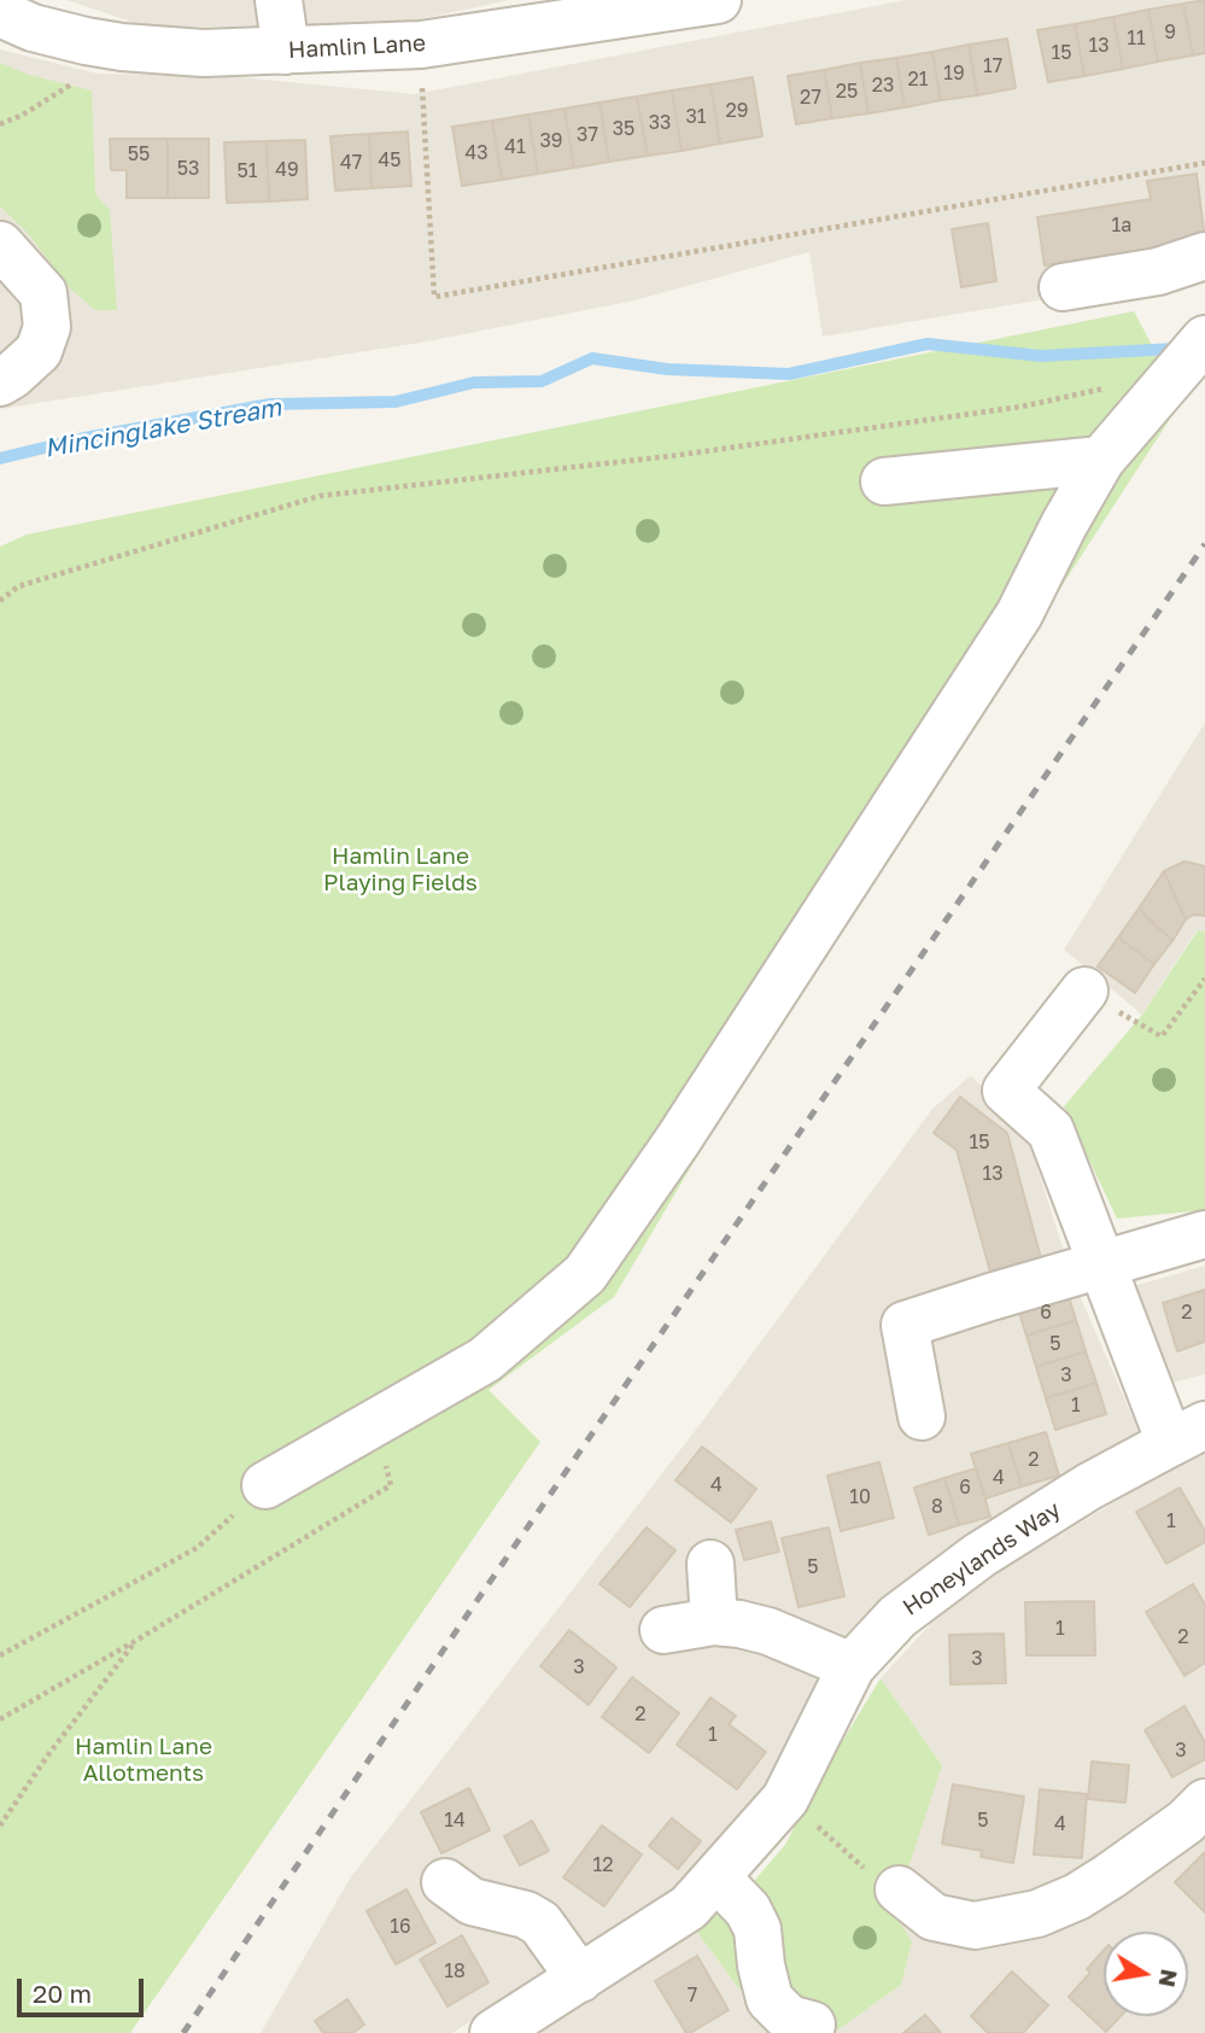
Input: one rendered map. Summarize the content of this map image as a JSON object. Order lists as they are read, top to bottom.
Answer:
{
  "streets": {
    "street": ["Hamlin Lane", "Honeylands Way"]
  },
  "water": ["Mincinglake Stream"],
  "parks": ["Hamlin Lane Playing Fields", "Hamlin Lane Allotments"],
  "house_numbers": [
    "9",
    "11",
    "13",
    "15",
    "17",
    "19",
    "21",
    "23",
    "25",
    "27",
    "29",
    "31",
    "33",
    "35",
    "37",
    "39",
    "41",
    "43",
    "55",
    "45",
    "47",
    "53",
    "49",
    "51",
    "1a",
    "15",
    "13",
    "6",
    "2",
    "5",
    "3",
    "1",
    "2",
    "4",
    "4",
    "6",
    "10",
    "8",
    "1",
    "5",
    "1",
    "2",
    "3",
    "3",
    "2",
    "1",
    "3",
    "14",
    "5",
    "4",
    "12",
    "16",
    "18",
    "7"
  ],
  "scale_bar": "20 m",
  "north": "right"
}
